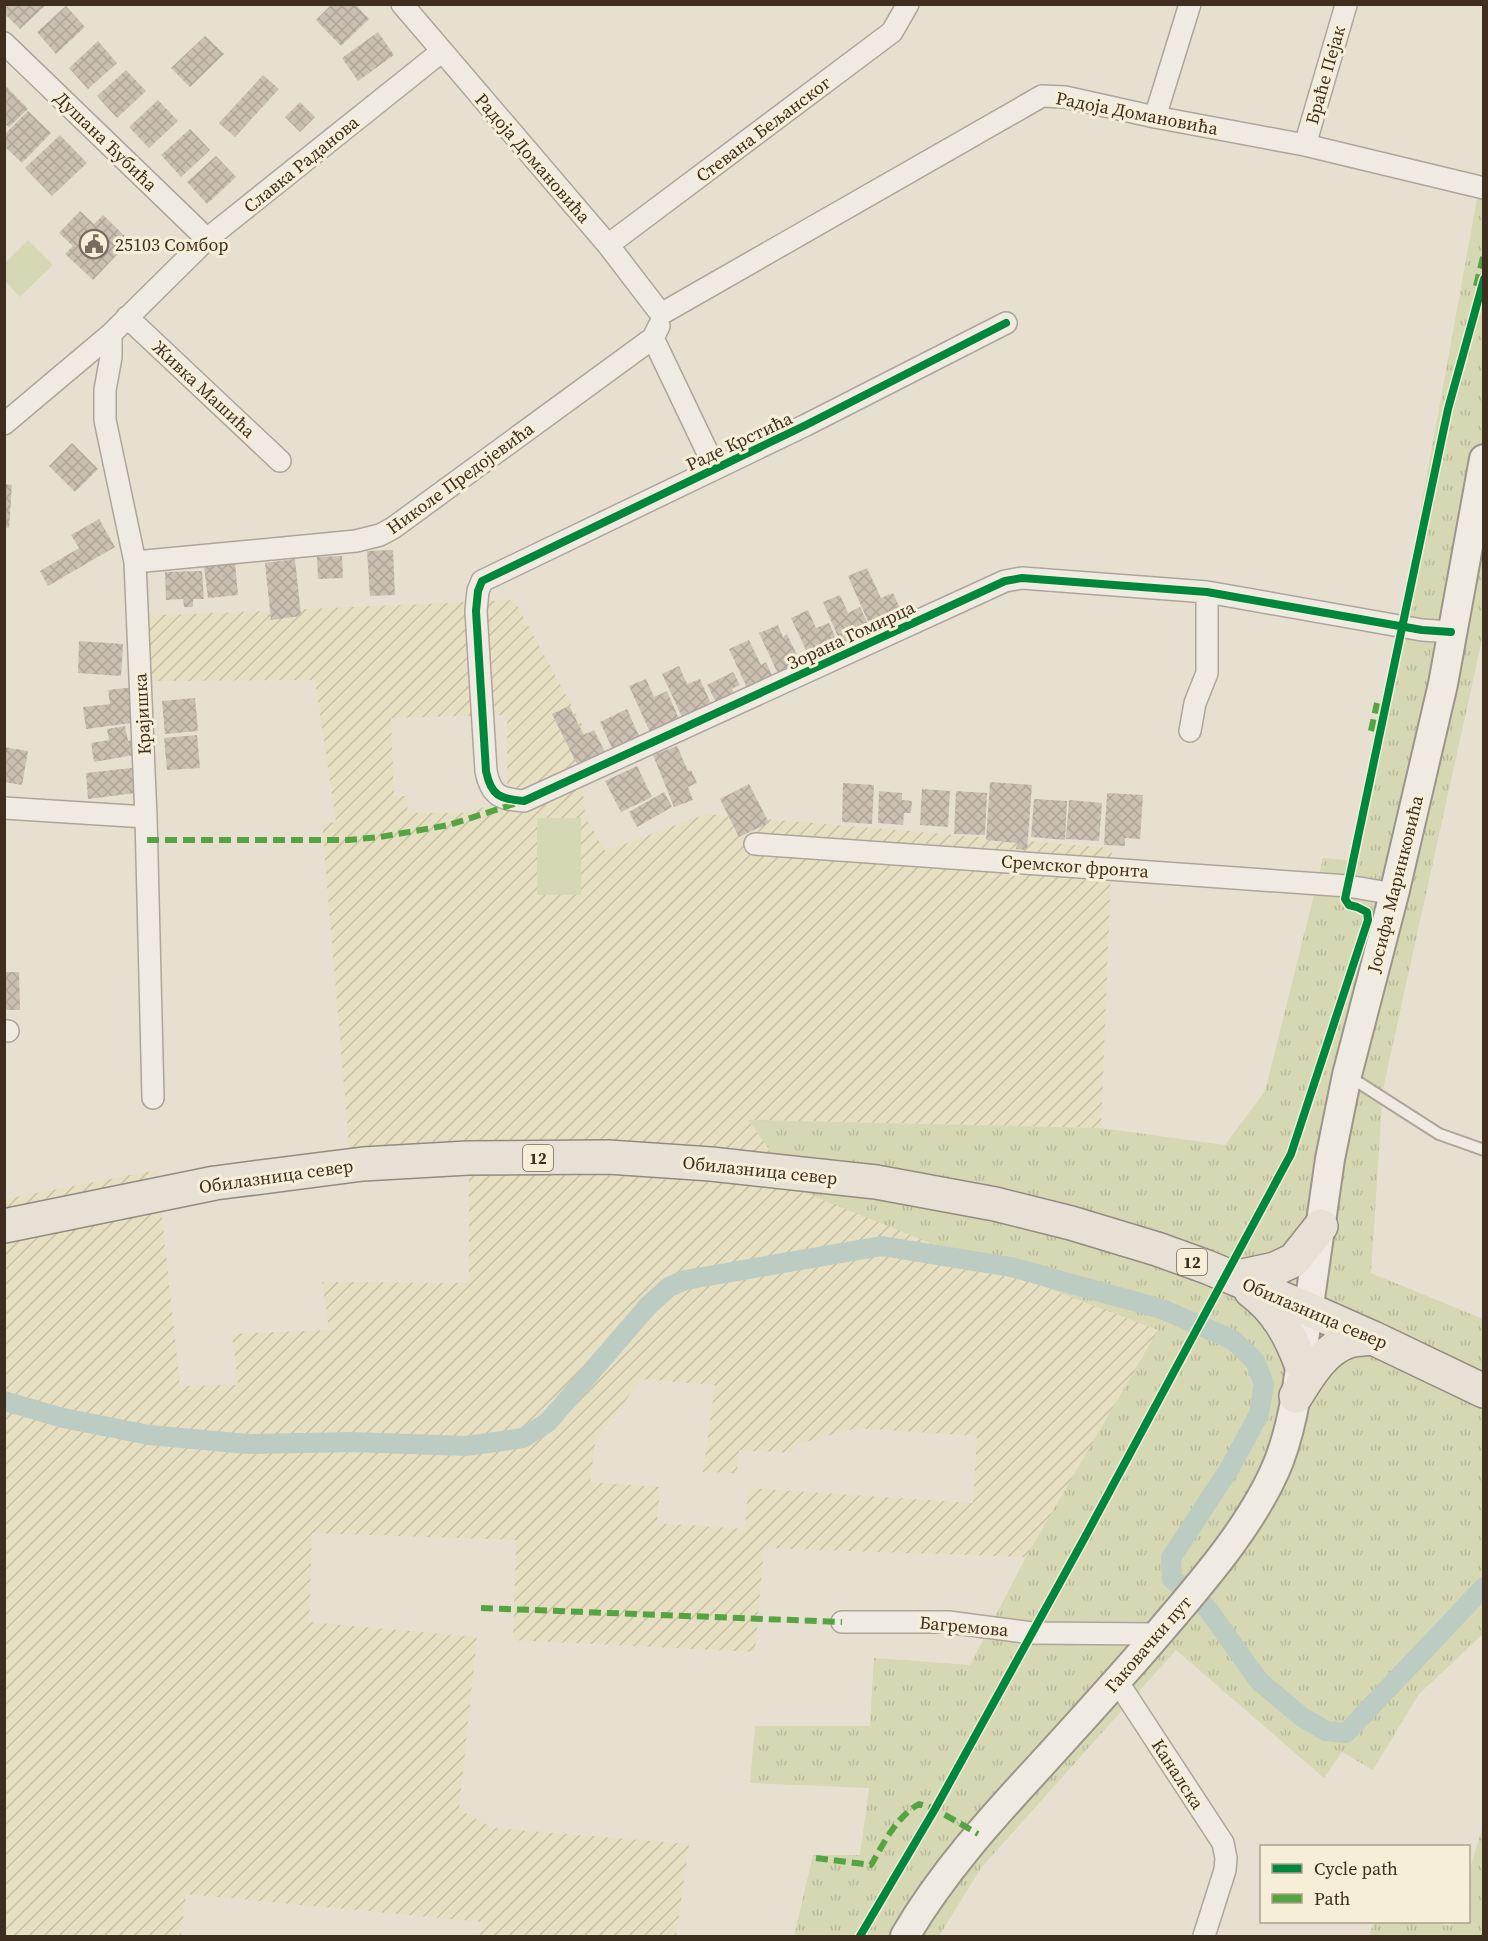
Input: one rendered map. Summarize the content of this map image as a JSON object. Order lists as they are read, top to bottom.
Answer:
{
  "streets": {
    "main road": ["12", "Обилазница север"],
    "street": [
      "Браће Пејак",
      "Радоја Домановића",
      "Стевана Бељанског",
      "Душана Ћубића",
      "Славка Раданова",
      "Живка Машића",
      "Раде Крстића",
      "Николе Предојевића",
      "Зорана Гомирца",
      "Крајишка",
      "Сремског фронта",
      "Јосифа Маринковића",
      "Багремова",
      "Гаковачки пут",
      "Каналска"
    ]
  },
  "crossings": [
    ["Браће Пејак", "Радоја Домановића"],
    ["Радоја Домановића", "Стевана Бељанског"],
    ["Радоја Домановића", "Славка Раданова"],
    ["Душана Ћубића", "Славка Раданова"],
    ["Славка Раданова", "Живка Машића"],
    ["Славка Раданова", "Крајишка"],
    ["Раде Крстића", "Зорана Гомирца"],
    ["Николе Предојевића", "Крајишка"],
    ["Зорана Гомирца", "Јосифа Маринковића"],
    ["Сремског фронта", "Јосифа Маринковића"],
    ["Јосифа Маринковића", "Обилазница север"],
    ["Јосифа Маринковића", "Гаковачки пут"],
    ["Обилазница север", "Гаковачки пут"],
    ["Багремова", "Гаковачки пут"],
    ["Гаковачки пут", "Каналска"]
  ],
  "places": {
    "public building": ["25103 Сомбор"]
  },
  "legend": ["Cycle path", "Path"]
}
